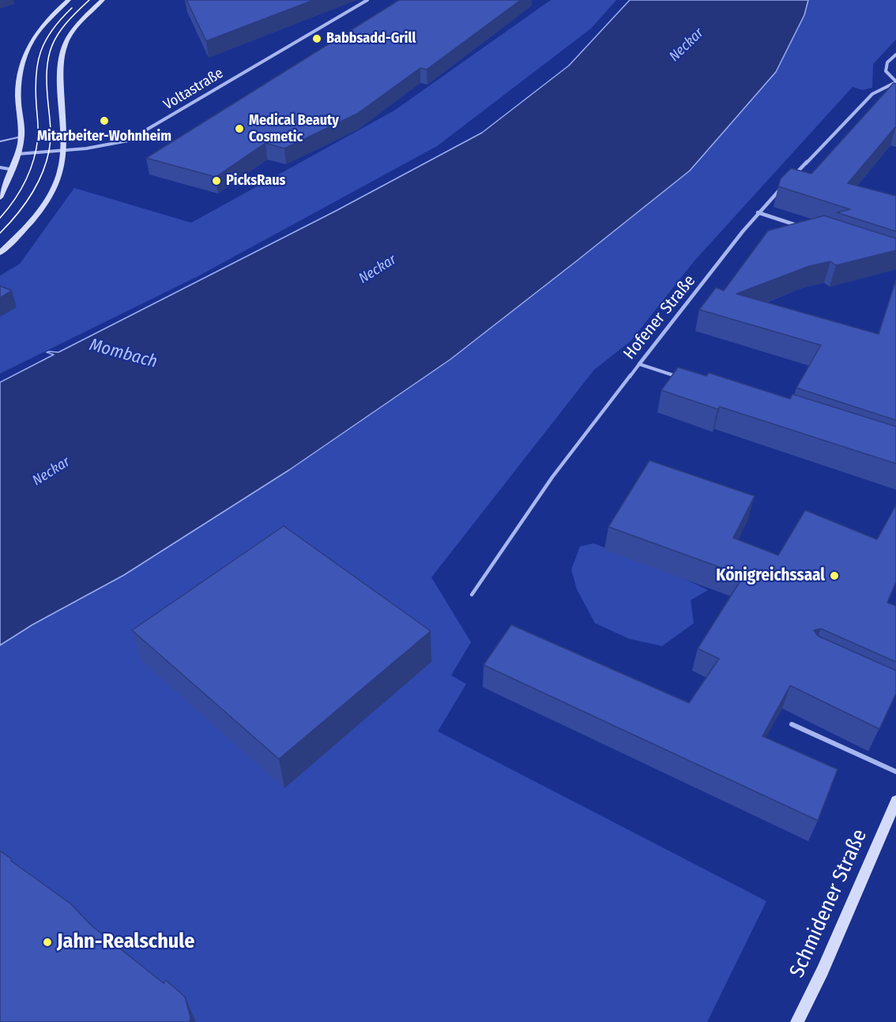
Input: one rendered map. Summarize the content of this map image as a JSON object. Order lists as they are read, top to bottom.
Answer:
{
  "streets": {
    "main road": ["Schmidener Straße"],
    "street": ["Voltastraße", "Hofener Straße"]
  },
  "water": ["Neckar", "Mombach"],
  "places": [
    "Babbsadd-Grill",
    "Mitarbeiter-Wohnheim",
    "Medical Beauty Cosmetic",
    "PicksRaus",
    "Königreichssaal",
    "Jahn-Realschule"
  ]
}
